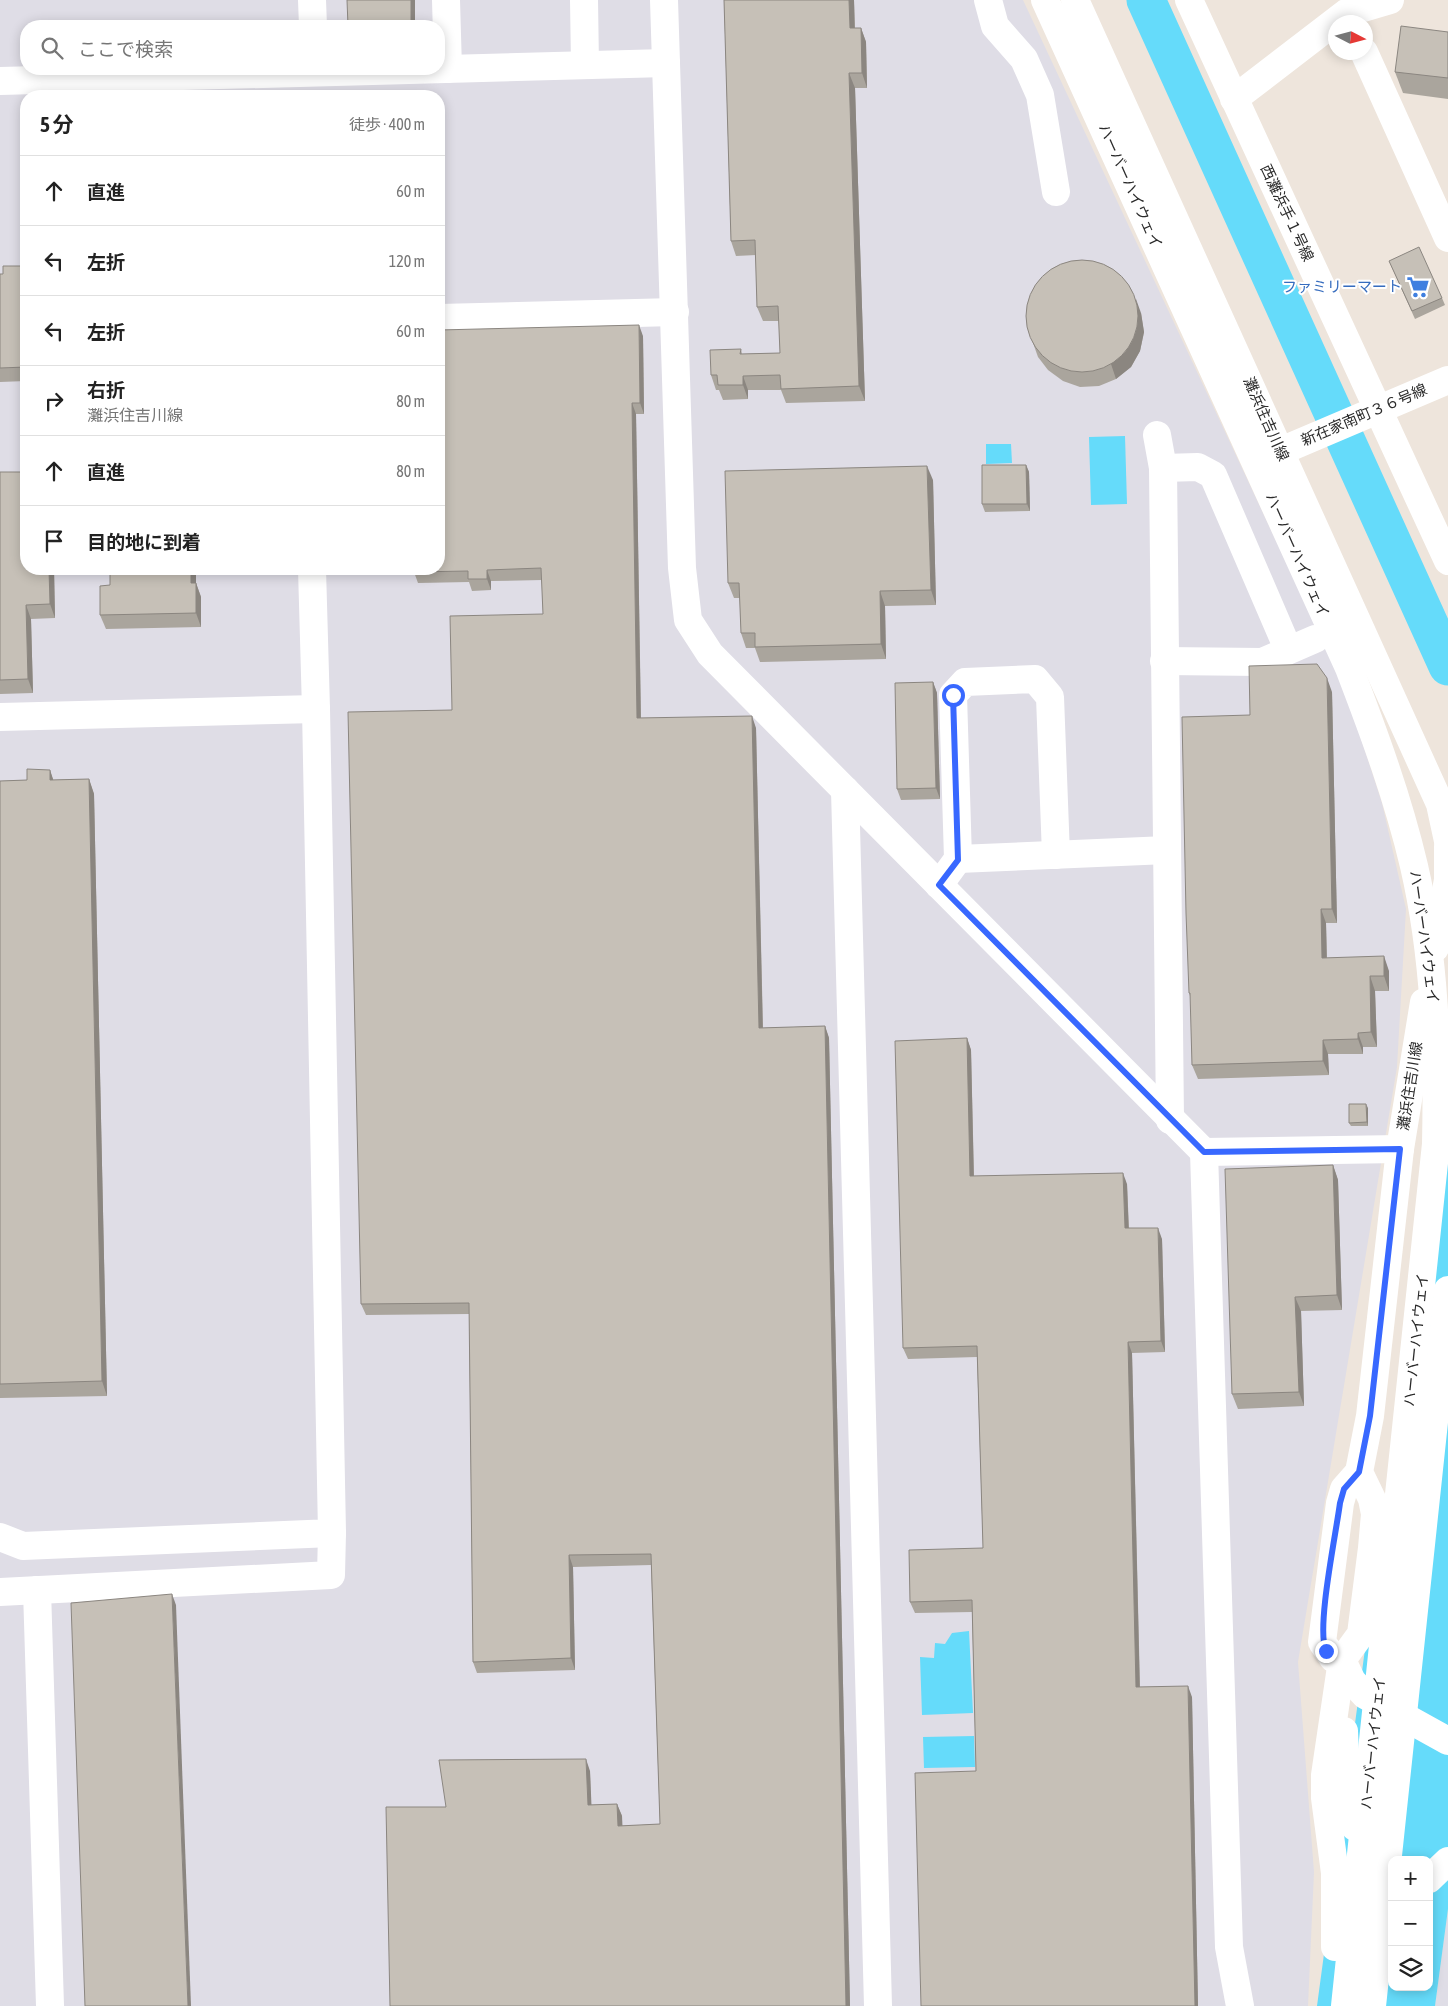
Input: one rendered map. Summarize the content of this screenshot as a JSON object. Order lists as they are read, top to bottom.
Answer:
{
  "streets": {
    "street": [
      "ハーバーハイウェイ",
      "西灘浜手１号線",
      "新在家南町３６号線",
      "灘浜住吉川線"
    ]
  },
  "crossings": [
    ["西灘浜手１号線", "新在家南町３６号線"],
    ["新在家南町３６号線", "灘浜住吉川線"]
  ],
  "places": {
    "supermarket": ["ファミリーマート"]
  },
  "north": "right",
  "page": {
    "search": "ここで検索",
    "heading": ["5 分", "徒歩 · 400 m"],
    "list": [
      ["直進", "60 m"],
      ["左折", "120 m"],
      ["左折", "60 m"],
      ["右折", "灘浜住吉川線", "80 m"],
      ["直進", "80 m"],
      "目的地に到着"
    ],
    "map_buttons": ["+", "−"]
  }
}
